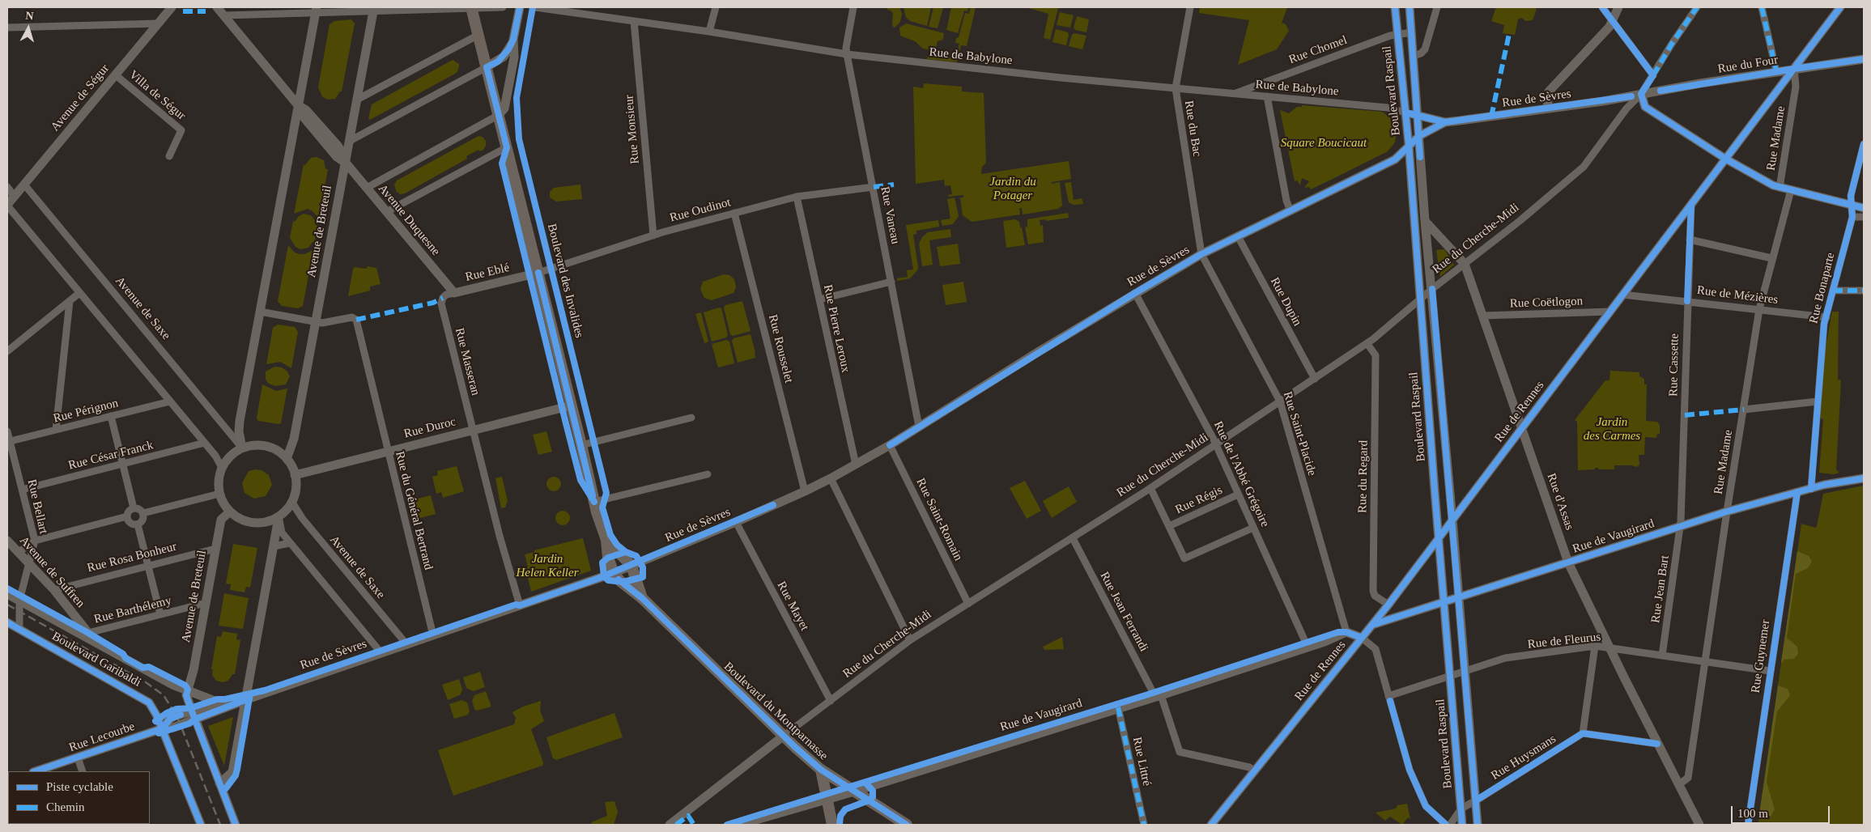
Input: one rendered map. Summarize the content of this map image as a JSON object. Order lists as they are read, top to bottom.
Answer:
{
  "streets": {
    "main road": [
      "Rue du Four",
      "Boulevard Raspail",
      "Avenue de Ségur",
      "Rue de Sèvres",
      "Avenue Duquesne",
      "Avenue de Breteuil",
      "Rue du Cherche-Midi",
      "Rue Eblé",
      "Boulevard des Invalides",
      "Rue de Rennes",
      "Rue Duroc",
      "Rue d'Assas",
      "Rue de Vaugirard",
      "Avenue de Suffren",
      "Boulevard Garibaldi",
      "Boulevard du Montparnasse",
      "Rue Lecourbe"
    ],
    "street": [
      "Rue Chomel",
      "Rue de Babylone",
      "Villa de Ségur",
      "Rue du Bac",
      "Rue Monsieur",
      "Rue Madame",
      "Rue Oudinot",
      "Rue Vaneau",
      "Rue Bonaparte",
      "Rue de Mézières",
      "Rue Dupin",
      "Rue Coëtlogon",
      "Avenue de Saxe",
      "Rue Pierre Leroux",
      "Rue Rousselet",
      "Rue Masseran",
      "Rue Cassette",
      "Rue Pérignon",
      "Rue Saint-Placide",
      "Rue César Franck",
      "Rue de l'Abbé Grégoire",
      "Rue du Regard",
      "Rue Régis",
      "Rue Bellart",
      "Rue du Général Bertrand",
      "Rue Saint-Romain",
      "Rue Rosa Bonheur",
      "Rue Jean Bart",
      "Rue Mayet",
      "Rue Barthélemy",
      "Rue Jean Ferrandi",
      "Rue de Fleurus",
      "Rue Guynemer",
      "Rue Huysmans",
      "Rue Littré"
    ]
  },
  "crossings": [
    ["Rue Chomel", "Rue de Babylone"],
    ["Rue Chomel", "Boulevard Raspail"],
    ["Rue de Babylone", "Boulevard Raspail"],
    ["Rue de Babylone", "Rue de Sèvres"],
    ["Rue de Babylone", "Rue du Bac"],
    ["Rue de Babylone", "Rue Monsieur"],
    ["Rue de Babylone", "Rue Vaneau"],
    ["Rue du Four", "Rue de Sèvres"],
    ["Rue du Four", "Rue Madame"],
    ["Rue du Four", "Rue du Cherche-Midi"],
    ["Rue du Four", "Rue de Rennes"],
    ["Boulevard Raspail", "Rue de Sèvres"],
    ["Boulevard Raspail", "Rue du Cherche-Midi"],
    ["Boulevard Raspail", "Rue de Rennes"],
    ["Boulevard Raspail", "Rue de Vaugirard"],
    ["Boulevard Raspail", "Rue de Fleurus"],
    ["Boulevard Raspail", "Rue Huysmans"],
    ["Villa de Ségur", "Avenue de Ségur"],
    ["Avenue de Ségur", "Avenue de Saxe"],
    ["Rue de Sèvres", "Rue du Bac"],
    ["Rue de Sèvres", "Rue Vaneau"],
    ["Rue de Sèvres", "Rue du Cherche-Midi"],
    ["Rue de Sèvres", "Boulevard des Invalides"],
    ["Rue de Sèvres", "Rue Dupin"],
    ["Rue de Sèvres", "Avenue de Saxe"],
    ["Rue de Sèvres", "Rue Pierre Leroux"],
    ["Rue de Sèvres", "Rue Rousselet"],
    ["Rue de Sèvres", "Rue Masseran"],
    ["Rue de Sèvres", "Rue Saint-Placide"],
    ["Rue de Sèvres", "Rue de l'Abbé Grégoire"],
    ["Rue de Sèvres", "Rue du Général Bertrand"],
    ["Rue de Sèvres", "Rue Saint-Romain"],
    ["Rue de Sèvres", "Rue Mayet"],
    ["Rue de Sèvres", "Boulevard Garibaldi"],
    ["Rue de Sèvres", "Boulevard du Montparnasse"],
    ["Rue de Sèvres", "Rue Lecourbe"],
    ["Rue du Bac", "Rue Saint-Placide"],
    ["Rue Monsieur", "Rue Oudinot"],
    ["Rue Madame", "Rue de Mézières"],
    ["Rue Madame", "Rue de Rennes"],
    ["Rue Madame", "Rue d'Assas"],
    ["Rue Madame", "Rue de Vaugirard"],
    ["Rue Madame", "Rue de Fleurus"],
    ["Rue Oudinot", "Rue Vaneau"],
    ["Rue Oudinot", "Rue Eblé"],
    ["Rue Oudinot", "Boulevard des Invalides"],
    ["Rue Oudinot", "Rue Pierre Leroux"],
    ["Rue Oudinot", "Rue Rousselet"],
    ["Avenue Duquesne", "Avenue de Breteuil"],
    ["Avenue Duquesne", "Rue Eblé"],
    ["Avenue de Breteuil", "Avenue de Saxe"],
    ["Avenue de Breteuil", "Rue Duroc"],
    ["Avenue de Breteuil", "Rue du Général Bertrand"],
    ["Avenue de Breteuil", "Rue Rosa Bonheur"],
    ["Avenue de Breteuil", "Rue Barthélemy"],
    ["Avenue de Breteuil", "Boulevard Garibaldi"],
    ["Rue du Cherche-Midi", "Rue Dupin"],
    ["Rue du Cherche-Midi", "Rue Saint-Placide"],
    ["Rue du Cherche-Midi", "Rue de l'Abbé Grégoire"],
    ["Rue du Cherche-Midi", "Rue du Regard"],
    ["Rue du Cherche-Midi", "Rue d'Assas"],
    ["Rue du Cherche-Midi", "Rue Saint-Romain"],
    ["Rue du Cherche-Midi", "Rue Mayet"],
    ["Rue du Cherche-Midi", "Rue Jean Ferrandi"],
    ["Rue du Cherche-Midi", "Boulevard du Montparnasse"],
    ["Rue Eblé", "Boulevard des Invalides"],
    ["Rue Eblé", "Rue Masseran"],
    ["Boulevard des Invalides", "Rue Duroc"],
    ["Boulevard des Invalides", "Boulevard du Montparnasse"],
    ["Rue Bonaparte", "Rue de Mézières"],
    ["Rue Bonaparte", "Rue de Vaugirard"],
    ["Rue de Mézières", "Rue Cassette"],
    ["Rue de Mézières", "Rue de Rennes"],
    ["Rue Coëtlogon", "Rue de Rennes"],
    ["Rue Coëtlogon", "Rue d'Assas"],
    ["Avenue de Saxe", "Rue Duroc"],
    ["Rue Masseran", "Rue Duroc"],
    ["Rue Cassette", "Rue de Rennes"],
    ["Rue Cassette", "Rue de Vaugirard"],
    ["Rue Cassette", "Rue Jean Bart"],
    ["Rue Pérignon", "Rue Bellart"],
    ["Rue de Rennes", "Rue du Regard"],
    ["Rue de Rennes", "Rue d'Assas"],
    ["Rue de Rennes", "Rue de Vaugirard"],
    ["Rue de Rennes", "Rue Jean Ferrandi"],
    ["Rue Duroc", "Rue du Général Bertrand"],
    ["Rue Saint-Placide", "Rue de Vaugirard"],
    ["Rue César Franck", "Rue Bellart"],
    ["Rue de l'Abbé Grégoire", "Rue Régis"],
    ["Rue de l'Abbé Grégoire", "Rue de Vaugirard"],
    ["Rue d'Assas", "Rue de Vaugirard"],
    ["Rue d'Assas", "Rue de Fleurus"],
    ["Rue Bellart", "Avenue de Suffren"],
    ["Rue Bellart", "Boulevard Garibaldi"],
    ["Rue de Vaugirard", "Rue Jean Bart"],
    ["Rue de Vaugirard", "Rue Jean Ferrandi"],
    ["Rue de Vaugirard", "Rue Guynemer"],
    ["Rue de Vaugirard", "Boulevard du Montparnasse"],
    ["Rue de Vaugirard", "Rue Littré"],
    ["Rue Rosa Bonheur", "Avenue de Suffren"],
    ["Avenue de Suffren", "Rue Barthélemy"],
    ["Avenue de Suffren", "Boulevard Garibaldi"],
    ["Rue Jean Bart", "Rue de Fleurus"],
    ["Rue Barthélemy", "Boulevard Garibaldi"],
    ["Rue de Fleurus", "Rue Guynemer"],
    ["Boulevard Garibaldi", "Rue Lecourbe"]
  ],
  "parks": [
    "Square Boucicaut",
    "Jardin du Potager",
    "Jardin des Carmes",
    "Jardin Helen Keller"
  ],
  "legend": ["Piste cyclable", "Chemin"],
  "scale_bar": "100 m",
  "north": "top"
}
